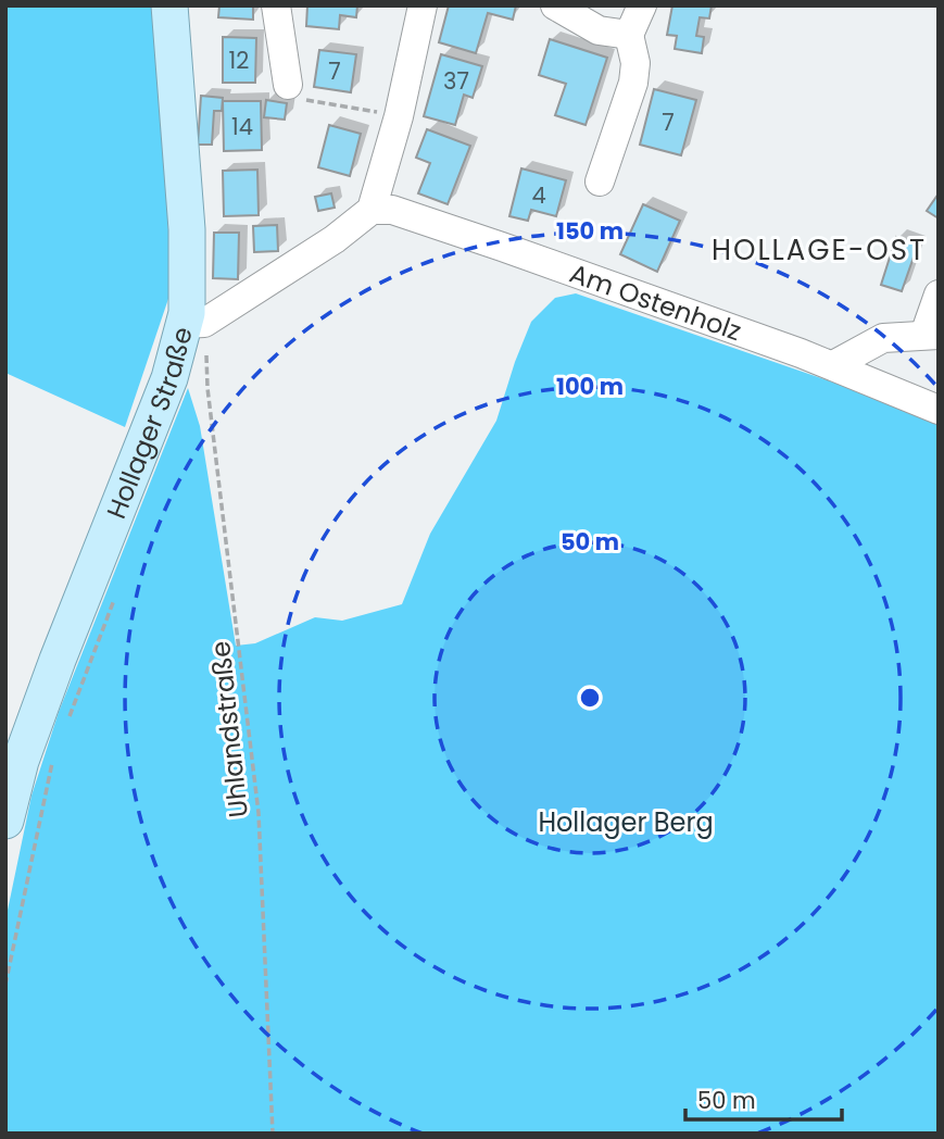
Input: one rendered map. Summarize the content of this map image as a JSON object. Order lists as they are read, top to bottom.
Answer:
{
  "streets": {
    "main road": ["Hollager Straße"],
    "street": ["Am Ostenholz"],
    "path": ["Uhlandstraße"]
  },
  "crossings": [
    ["Hollager Straße", "Uhlandstraße"]
  ],
  "districts": ["HOLLAGE-OST"],
  "parks": ["Hollager Berg"],
  "house_numbers": [
    "12",
    "7",
    "37",
    "7",
    "14",
    "4"
  ],
  "scale_bar": "50 m",
  "rings": ["150 m", "100 m", "50 m"]
}
